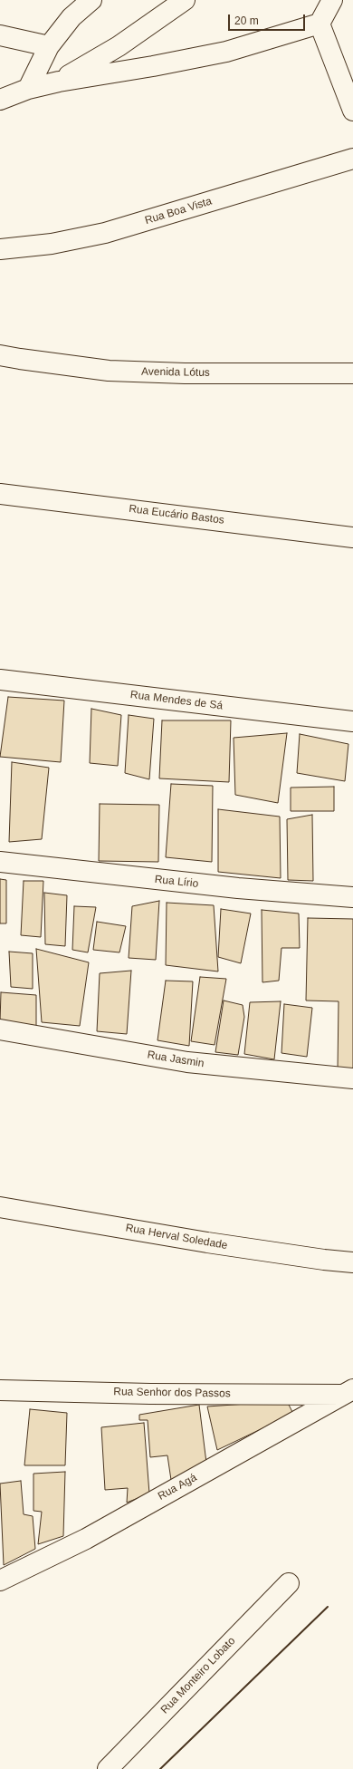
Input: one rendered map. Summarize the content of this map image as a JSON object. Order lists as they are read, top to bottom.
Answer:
{
  "streets": {
    "street": [
      "Rua Boa Vista",
      "Avenida Lótus",
      "Rua Eucário Bastos",
      "Rua Mendes de Sá",
      "Rua Lírio",
      "Rua Jasmin",
      "Rua Herval Soledade",
      "Rua Senhor dos Passos",
      "Rua Agá",
      "Rua Monteiro Lobato"
    ]
  },
  "crossings": [
    ["Rua Senhor dos Passos", "Rua Agá"]
  ],
  "scale_bar": "20 m"
}
